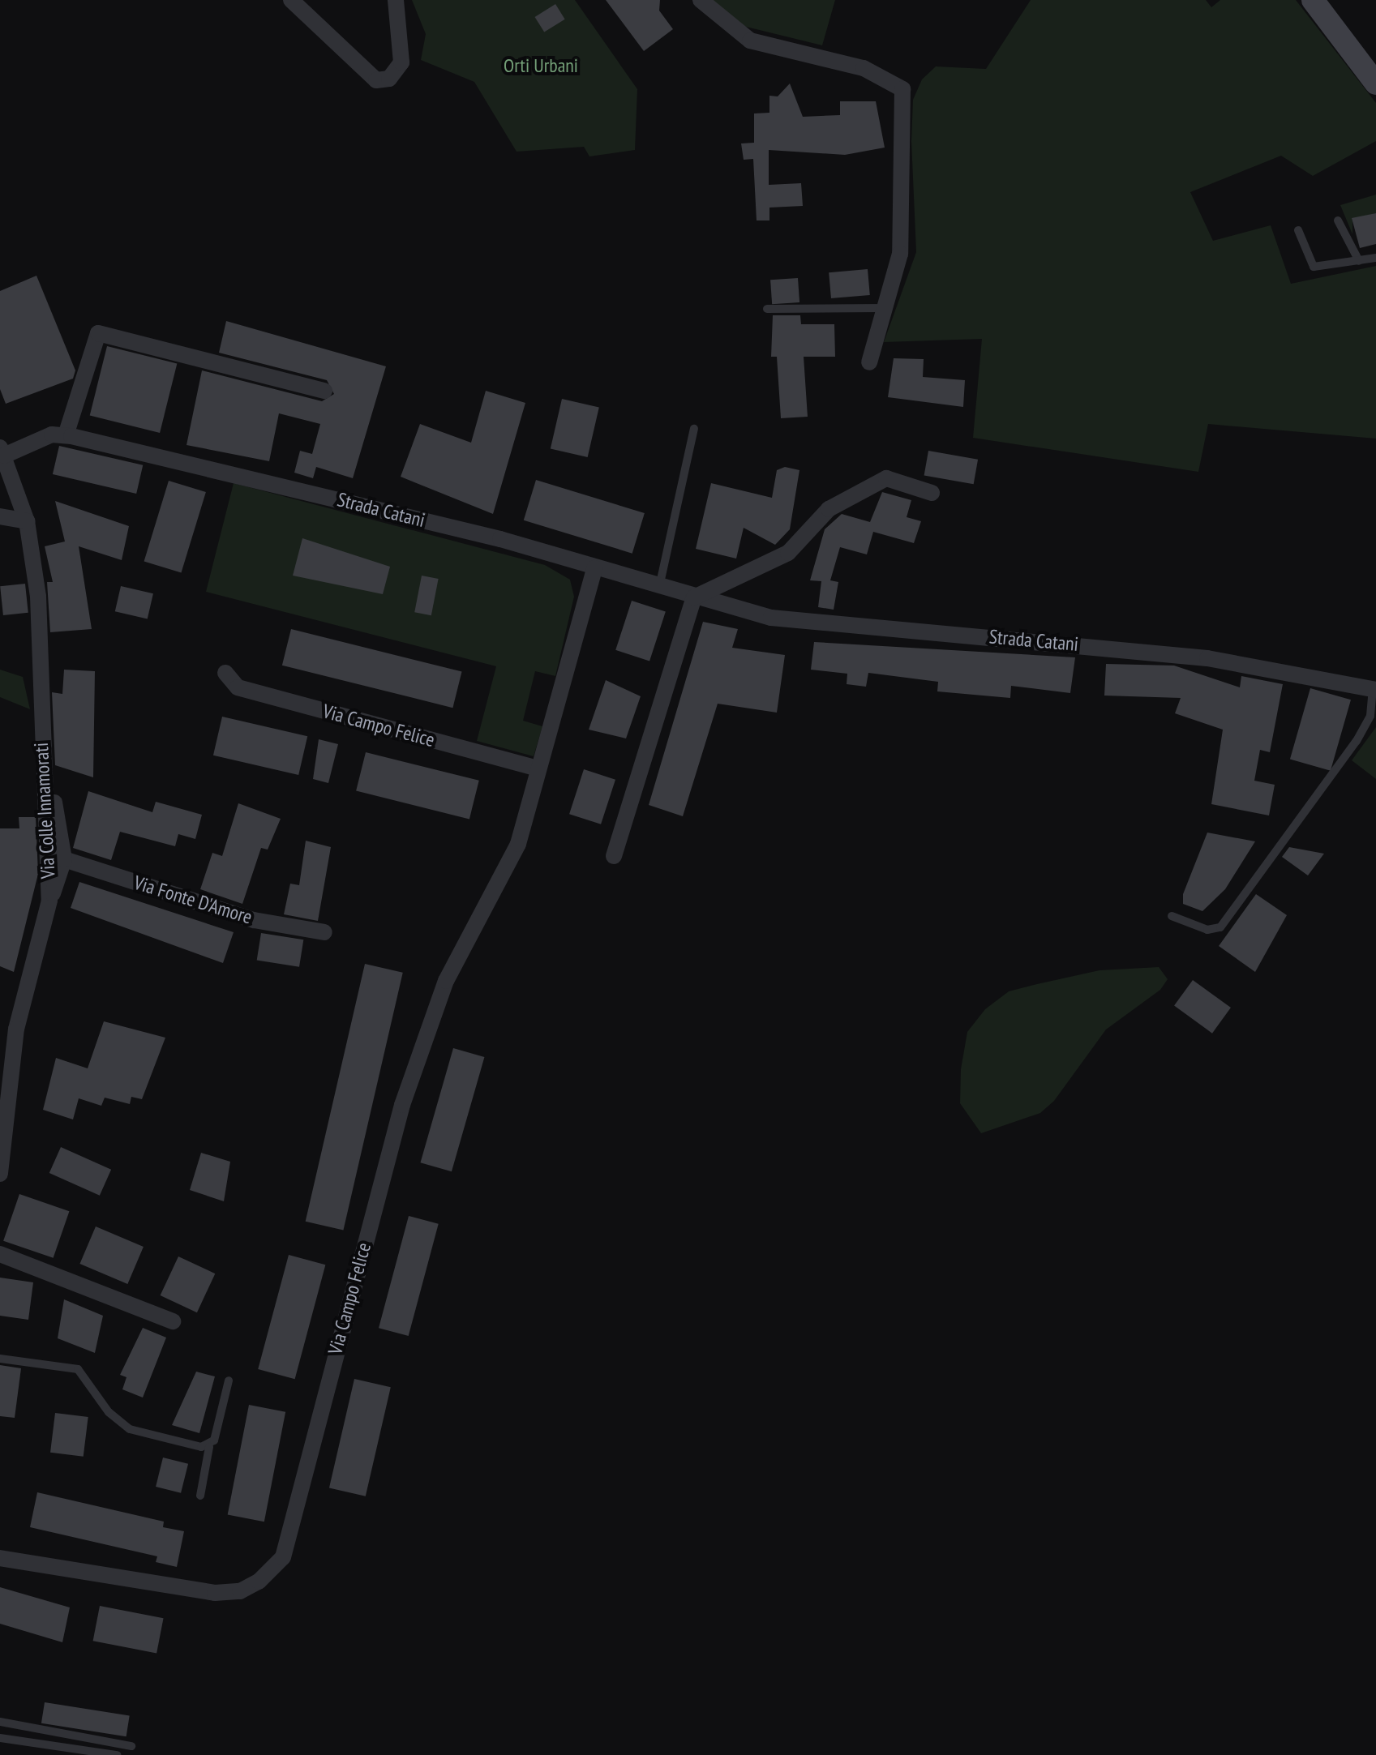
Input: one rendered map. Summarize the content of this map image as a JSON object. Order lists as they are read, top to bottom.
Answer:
{
  "streets": {
    "street": [
      "Strada Catani",
      "Via Campo Felice",
      "Via Colle Innamorati",
      "Via Fonte D'Amore"
    ]
  },
  "crossings": [
    ["Strada Catani", "Via Campo Felice"],
    ["Strada Catani", "Via Colle Innamorati"]
  ],
  "parks": ["Orti Urbani"]
}
